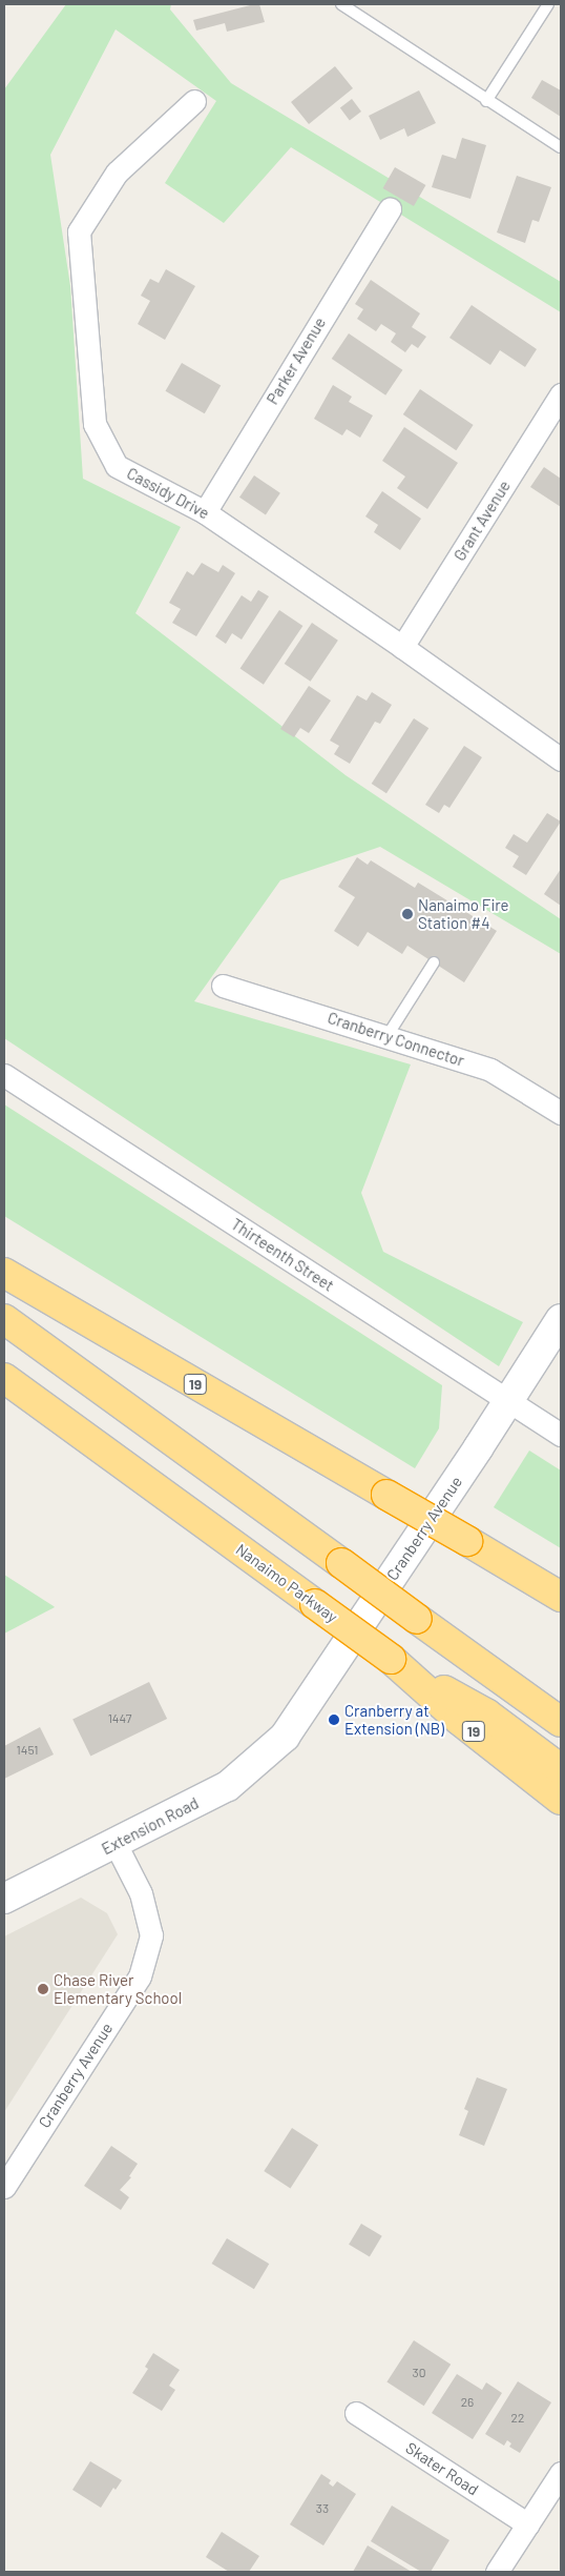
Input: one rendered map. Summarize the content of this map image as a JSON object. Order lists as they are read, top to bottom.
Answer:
{
  "streets": {
    "highway": ["19", "Nanaimo Parkway"],
    "street": [
      "Parker Avenue",
      "Cassidy Drive",
      "Grant Avenue",
      "Cranberry Connector",
      "Thirteenth Street",
      "Cranberry Avenue",
      "Extension Road",
      "Skater Road"
    ]
  },
  "crossings": [
    ["Parker Avenue", "Cassidy Drive"],
    ["Cassidy Drive", "Grant Avenue"],
    ["Thirteenth Street", "Cranberry Avenue"],
    ["Cranberry Avenue", "Extension Road"]
  ],
  "places": ["Nanaimo Fire Station #4", "Cranberry at Extension (NB)", "Chase River Elementary School"],
  "house_numbers": [
    "1447",
    "1451",
    "30",
    "26",
    "22",
    "33"
  ]
}
